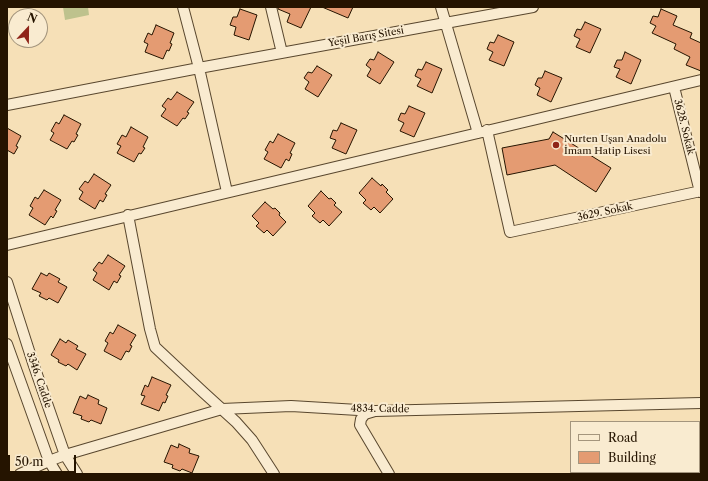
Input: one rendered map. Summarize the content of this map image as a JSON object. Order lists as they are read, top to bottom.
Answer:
{
  "streets": {
    "street": [
      "Yeşil Barış Sitesi",
      "3628. Sokak",
      "3629. Sokak",
      "3346. Cadde",
      "4834. Cadde"
    ]
  },
  "crossings": [
    ["3628. Sokak", "3629. Sokak"],
    ["3346. Cadde", "4834. Cadde"]
  ],
  "places": ["Nurten Uşan Anadolu İmam Hatip Lisesi"],
  "legend": ["Road", "Building"],
  "scale_bar": "50 m",
  "north": "top"
}
